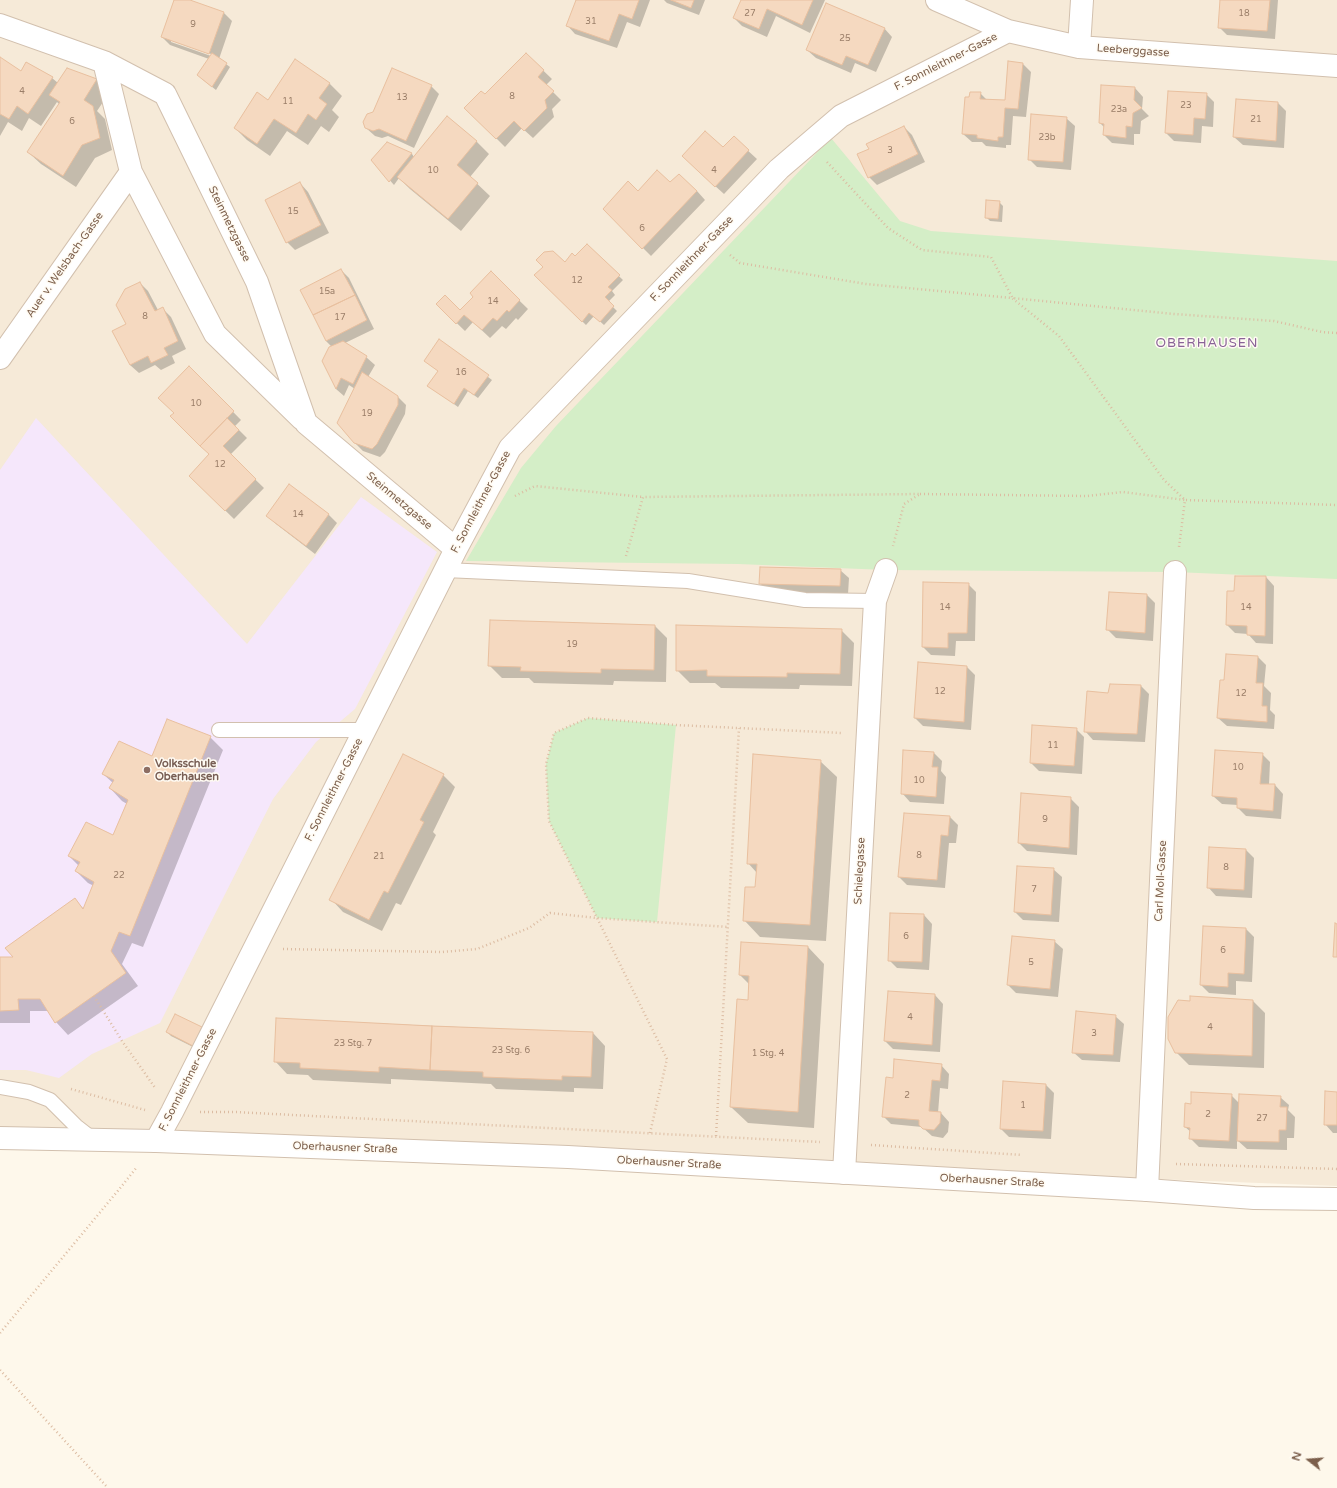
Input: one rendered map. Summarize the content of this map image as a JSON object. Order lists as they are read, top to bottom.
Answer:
{
  "streets": {
    "street": [
      "Leeberggasse",
      "F. Sonnleithner-Gasse",
      "Steinmetzgasse",
      "Auer v. Welsbach-Gasse",
      "Schielegasse",
      "Carl Moll-Gasse",
      "Oberhausner Straße"
    ]
  },
  "crossings": [
    ["Leeberggasse", "F. Sonnleithner-Gasse"],
    ["F. Sonnleithner-Gasse", "Steinmetzgasse"],
    ["F. Sonnleithner-Gasse", "Oberhausner Straße"],
    ["Steinmetzgasse", "Auer v. Welsbach-Gasse"],
    ["Schielegasse", "Oberhausner Straße"],
    ["Carl Moll-Gasse", "Oberhausner Straße"]
  ],
  "districts": ["OBERHAUSEN"],
  "places": ["Volksschule Oberhausen"],
  "house_numbers": [
    "27",
    "18",
    "31",
    "9",
    "25",
    "4",
    "8",
    "13",
    "11",
    "23",
    "23a",
    "21",
    "6",
    "23b",
    "3",
    "10",
    "4",
    "15",
    "6",
    "12",
    "15a",
    "14",
    "8",
    "17",
    "16",
    "10",
    "19",
    "12",
    "14",
    "14",
    "14",
    "19",
    "12",
    "12",
    "11",
    "10",
    "10",
    "9",
    "8",
    "21",
    "8",
    "22",
    "7",
    "6",
    "6",
    "5",
    "4",
    "4",
    "3",
    "23 Stg. 7",
    "23 Stg. 6",
    "1 Stg. 4",
    "2",
    "1",
    "2",
    "27"
  ],
  "north": "left"
}
